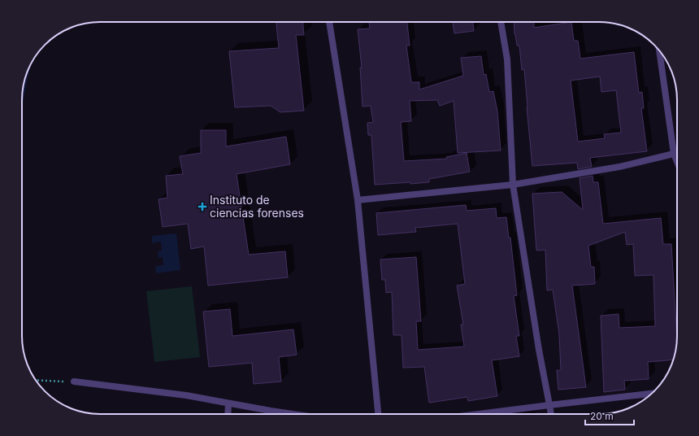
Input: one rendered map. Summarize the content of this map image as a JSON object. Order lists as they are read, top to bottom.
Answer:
{
  "places": {
    "health": ["Instituto de ciencias forenses"]
  },
  "scale_bar": "20 m"
}
